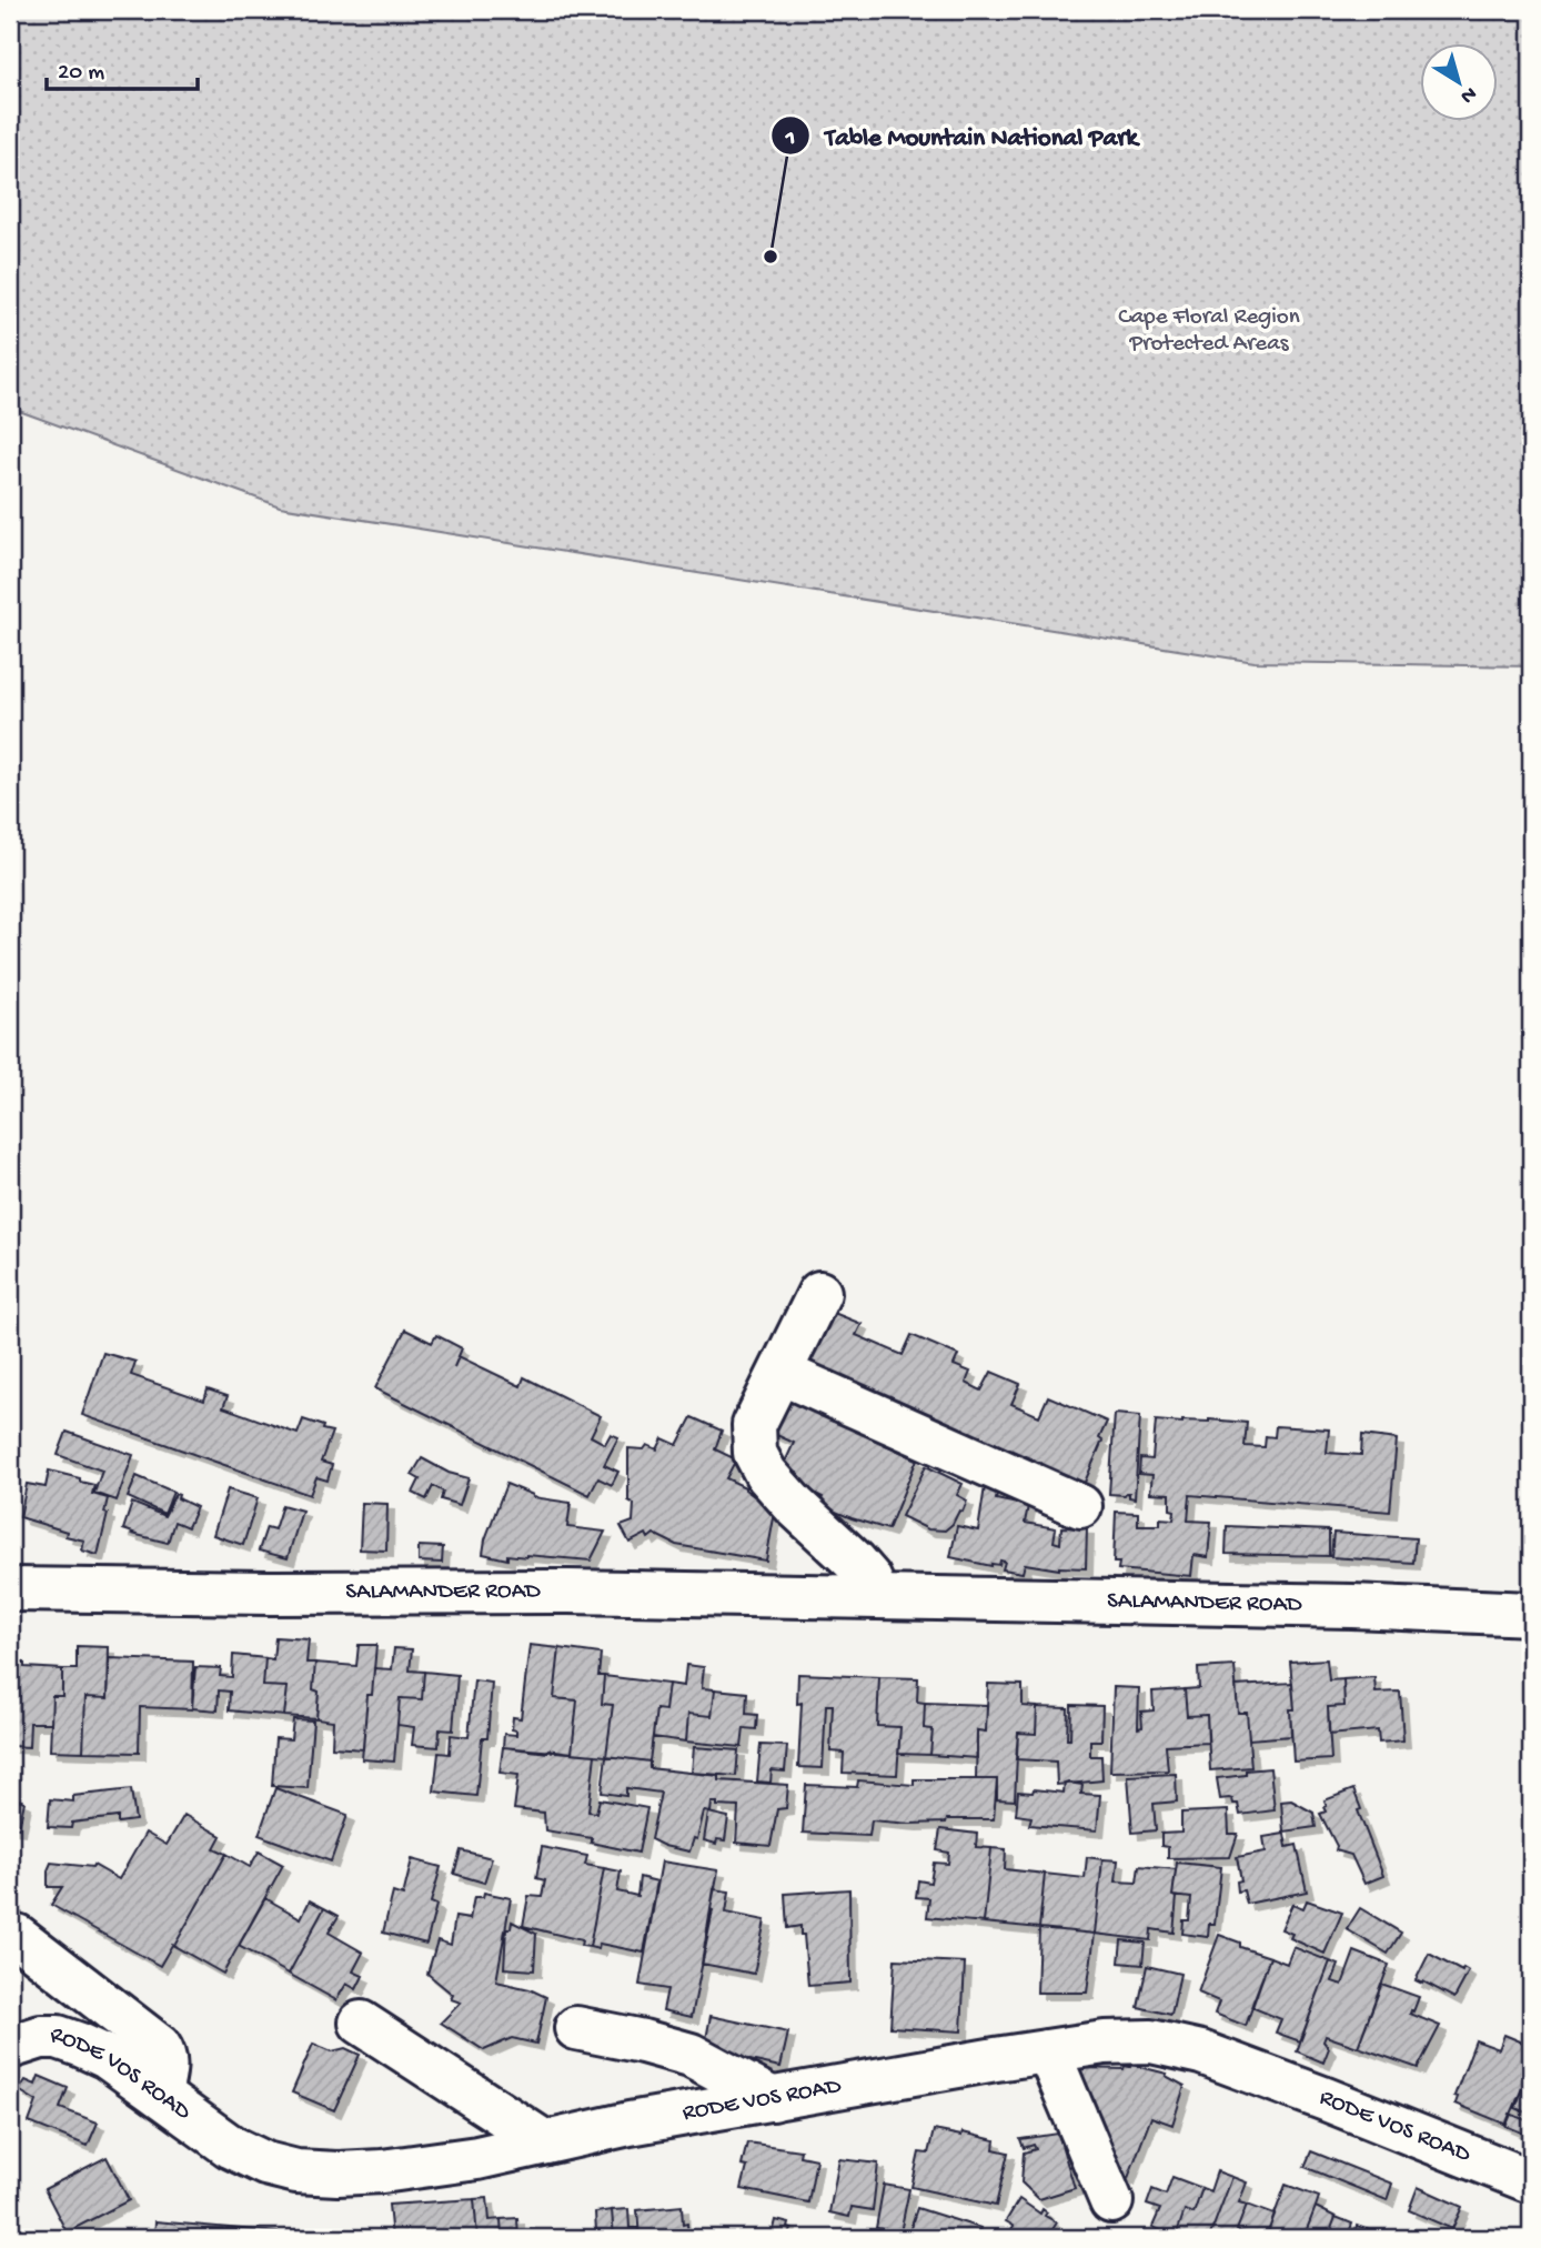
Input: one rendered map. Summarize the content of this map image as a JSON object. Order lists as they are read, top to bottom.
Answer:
{
  "streets": {
    "street": ["SALAMANDER ROAD", "RODE VOS ROAD"]
  },
  "parks": ["Cape Floral Region Protected Areas"],
  "places": ["Table Mountain National Park"],
  "scale_bar": "20 m",
  "north": "bottom right"
}
